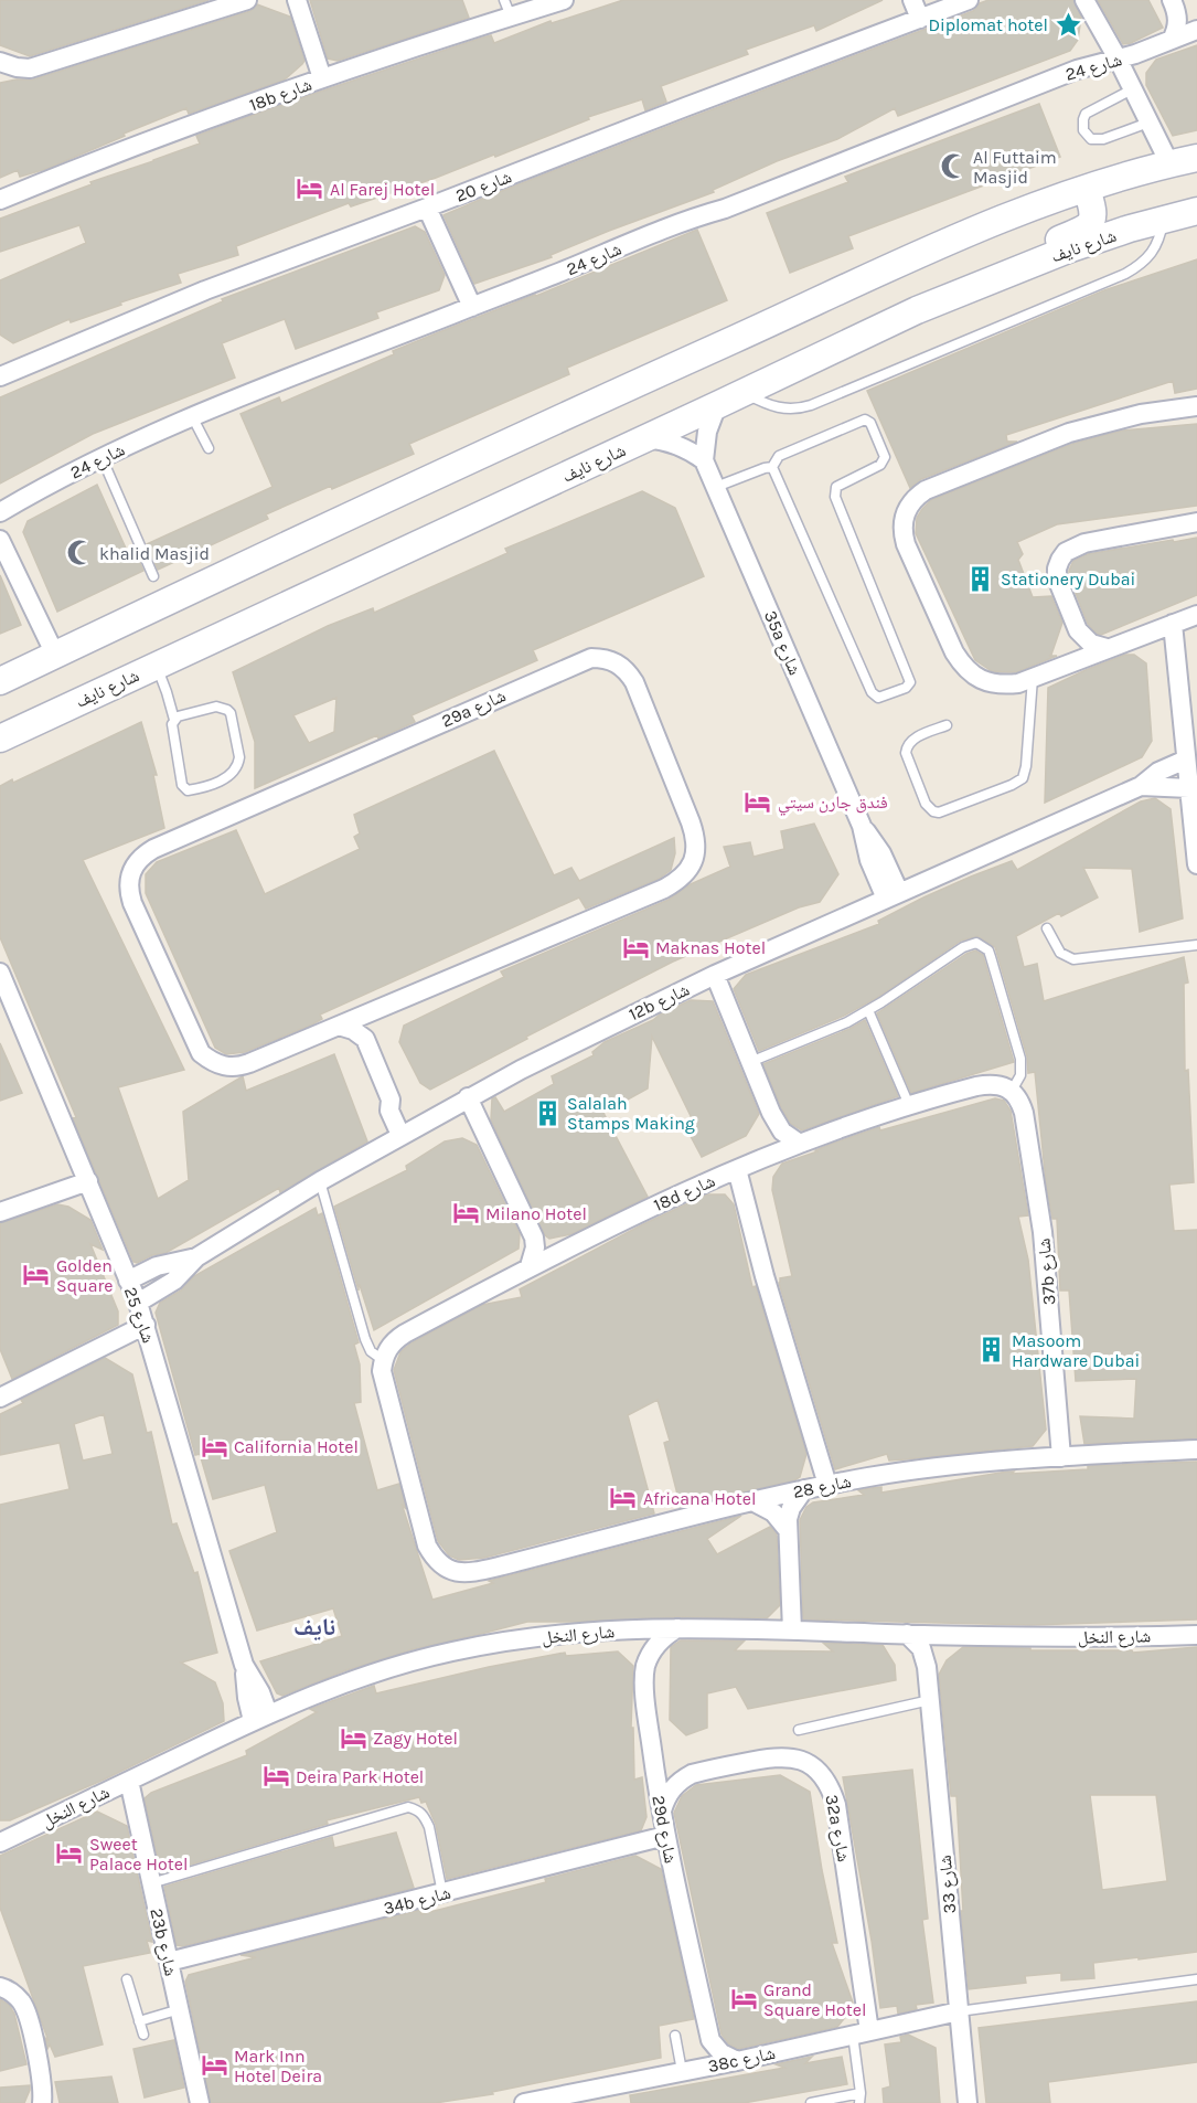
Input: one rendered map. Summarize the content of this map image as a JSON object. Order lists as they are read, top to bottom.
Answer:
{
  "streets": {
    "main road": ["شارع نايف"],
    "street": [
      "شارع 24",
      "18b شارع",
      "شارع 20",
      "35a شارع",
      "29a شارع",
      "12b شارع",
      "18d شارع",
      "37b شارع",
      "شارع 25",
      "شارع 28",
      "شارع النخل",
      "32a شارع",
      "29d شارع",
      "شارع 33",
      "34b شارع",
      "23b شارع",
      "38c شارع"
    ]
  },
  "crossings": [
    ["35a شارع", "12b شارع"],
    ["12b شارع", "شارع 25"],
    ["18d شارع", "37b شارع"],
    ["18d شارع", "شارع 28"],
    ["37b شارع", "شارع 28"],
    ["شارع 25", "شارع النخل"],
    ["شارع النخل", "29d شارع"],
    ["شارع النخل", "شارع 33"],
    ["شارع النخل", "23b شارع"],
    ["32a شارع", "29d شارع"],
    ["32a شارع", "38c شارع"],
    ["29d شارع", "34b شارع"],
    ["شارع 33", "38c شارع"],
    ["34b شارع", "23b شارع"]
  ],
  "districts": ["نایف"],
  "places": {
    "place": ["Diplomat hotel"],
    "mosque": ["Al Futtaim Masjid", "khalid Masjid"],
    "hotel": [
      "Al Farej Hotel",
      "فندق جارن سيتي",
      "Maknas Hotel",
      "Milano Hotel",
      "Golden Square",
      "California Hotel",
      "Africana Hotel",
      "Zagy Hotel",
      "Deira Park Hotel",
      "Sweet Palace Hotel",
      "Grand Square Hotel",
      "Mark Inn Hotel Deira"
    ],
    "building": ["Stationery Dubai", "Salalah Stamps Making", "Masoom Hardware Dubai"]
  }
}
